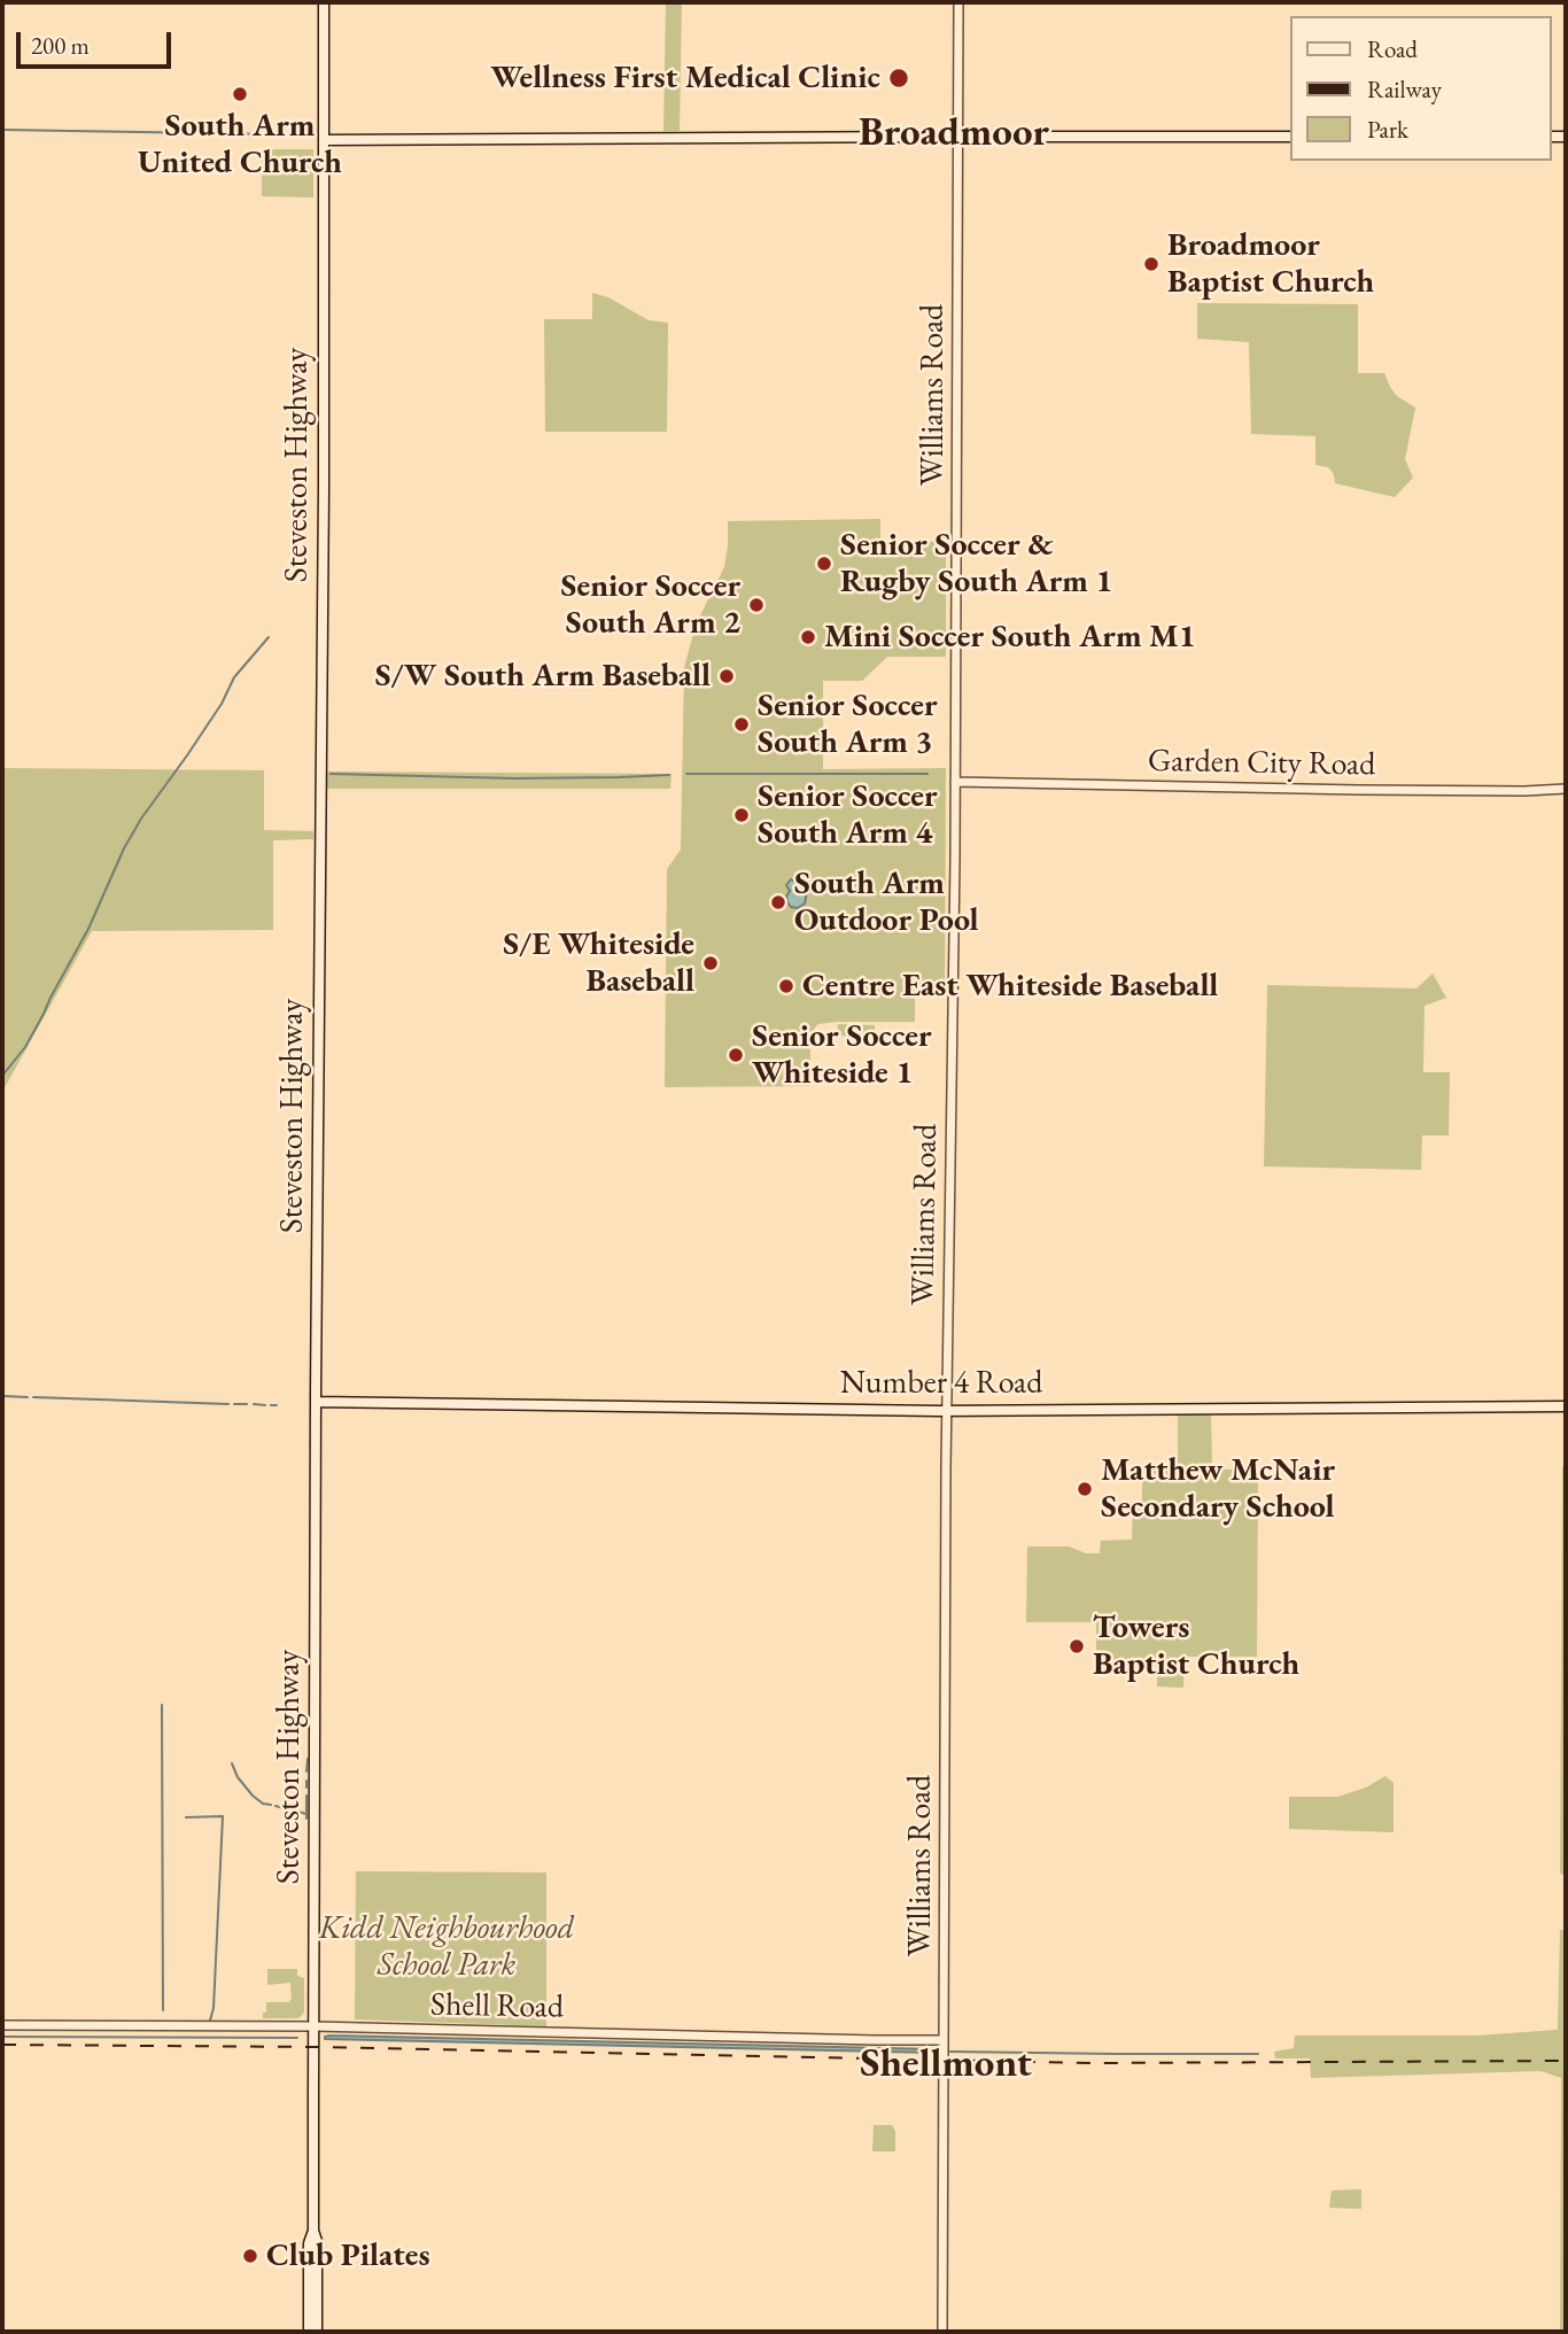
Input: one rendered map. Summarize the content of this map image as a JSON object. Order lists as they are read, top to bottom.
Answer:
{
  "streets": {
    "main road": ["Steveston Highway", "Number 4 Road"],
    "street": ["Williams Road", "Garden City Road", "Shell Road"]
  },
  "crossings": [
    ["Williams Road", "Garden City Road"],
    ["Williams Road", "Number 4 Road"],
    ["Williams Road", "Shell Road"],
    ["Steveston Highway", "Number 4 Road"],
    ["Steveston Highway", "Shell Road"]
  ],
  "districts": ["Broadmoor", "Shellmont"],
  "parks": ["Kidd Neighbourhood School Park"],
  "places": [
    "Wellness First Medical Clinic",
    "South Arm United Church",
    "Broadmoor Baptist Church",
    "Senior Soccer & Rugby South Arm 1",
    "Senior Soccer South Arm 2",
    "Mini Soccer South Arm M1",
    "S/W South Arm Baseball",
    "Senior Soccer South Arm 3",
    "Senior Soccer South Arm 4",
    "South Arm Outdoor Pool",
    "S/E Whiteside Baseball",
    "Centre East Whiteside Baseball",
    "Senior Soccer Whiteside 1",
    "Matthew McNair Secondary School",
    "Towers Baptist Church",
    "Club Pilates"
  ],
  "legend": ["Road", "Railway", "Park"],
  "scale_bar": "200 m"
}
